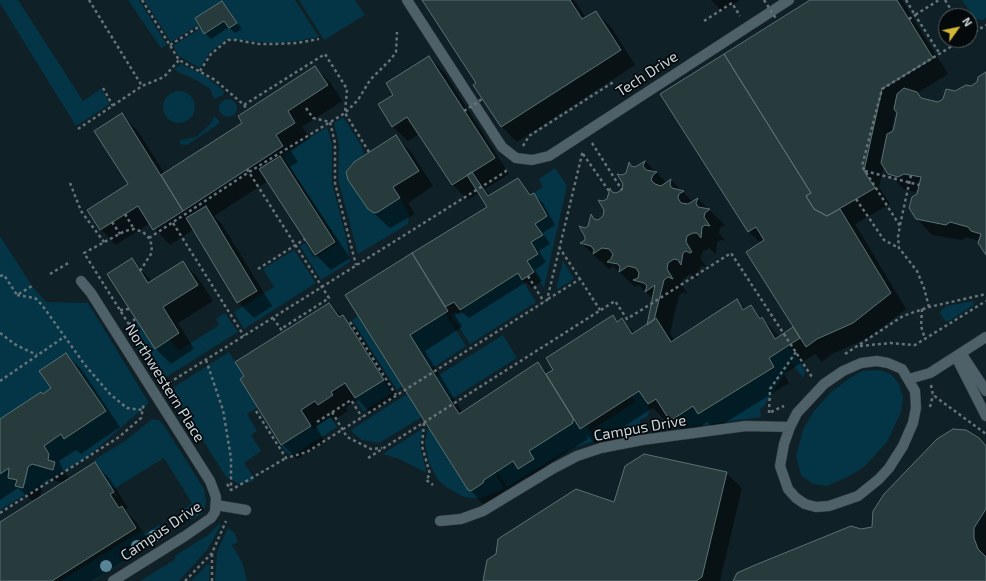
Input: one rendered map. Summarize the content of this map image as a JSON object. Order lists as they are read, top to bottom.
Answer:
{
  "streets": {
    "lane": ["Tech Drive", "Northwestern Place", "Campus Drive"]
  },
  "crossings": [
    ["Northwestern Place", "Campus Drive"]
  ],
  "north": "top right"
}
